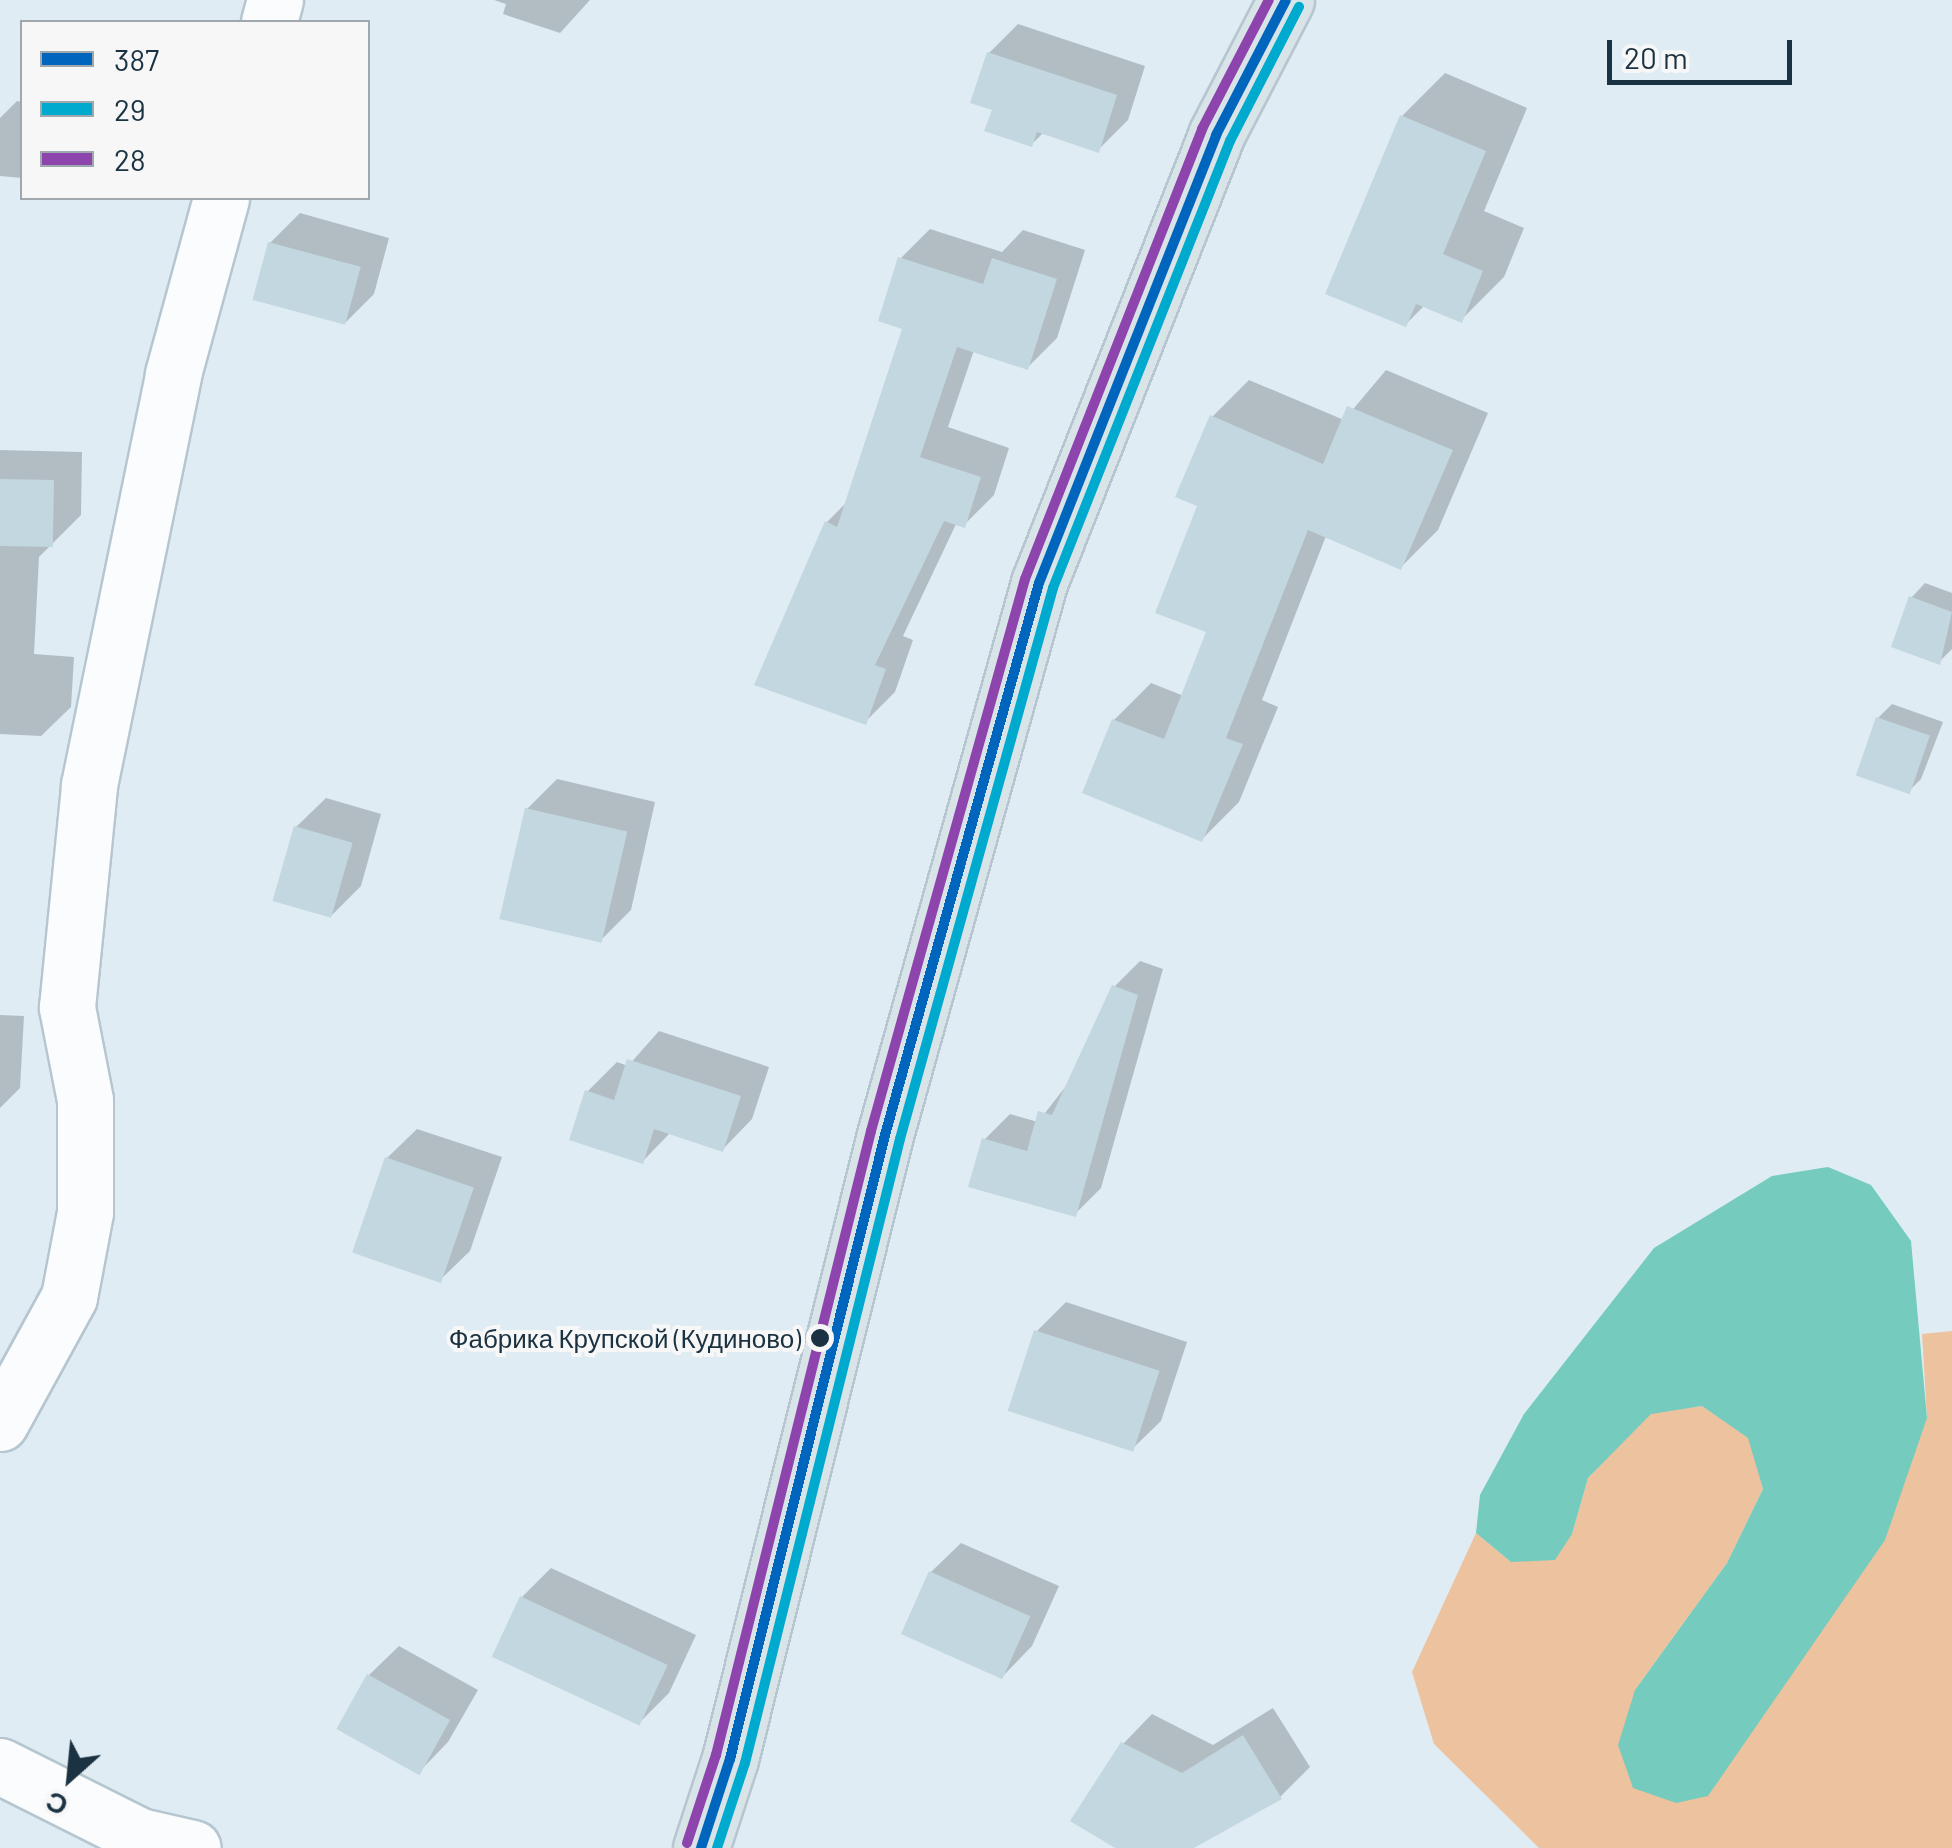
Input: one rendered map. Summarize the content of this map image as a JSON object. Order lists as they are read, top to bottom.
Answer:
{
  "places": ["Фабрика Крупской (Кудиново)"],
  "lines": ["transit line 387", "transit line 28", "transit line 29"],
  "legend": ["387", "29", "28"],
  "scale_bar": "20 m",
  "north": "bottom left"
}
